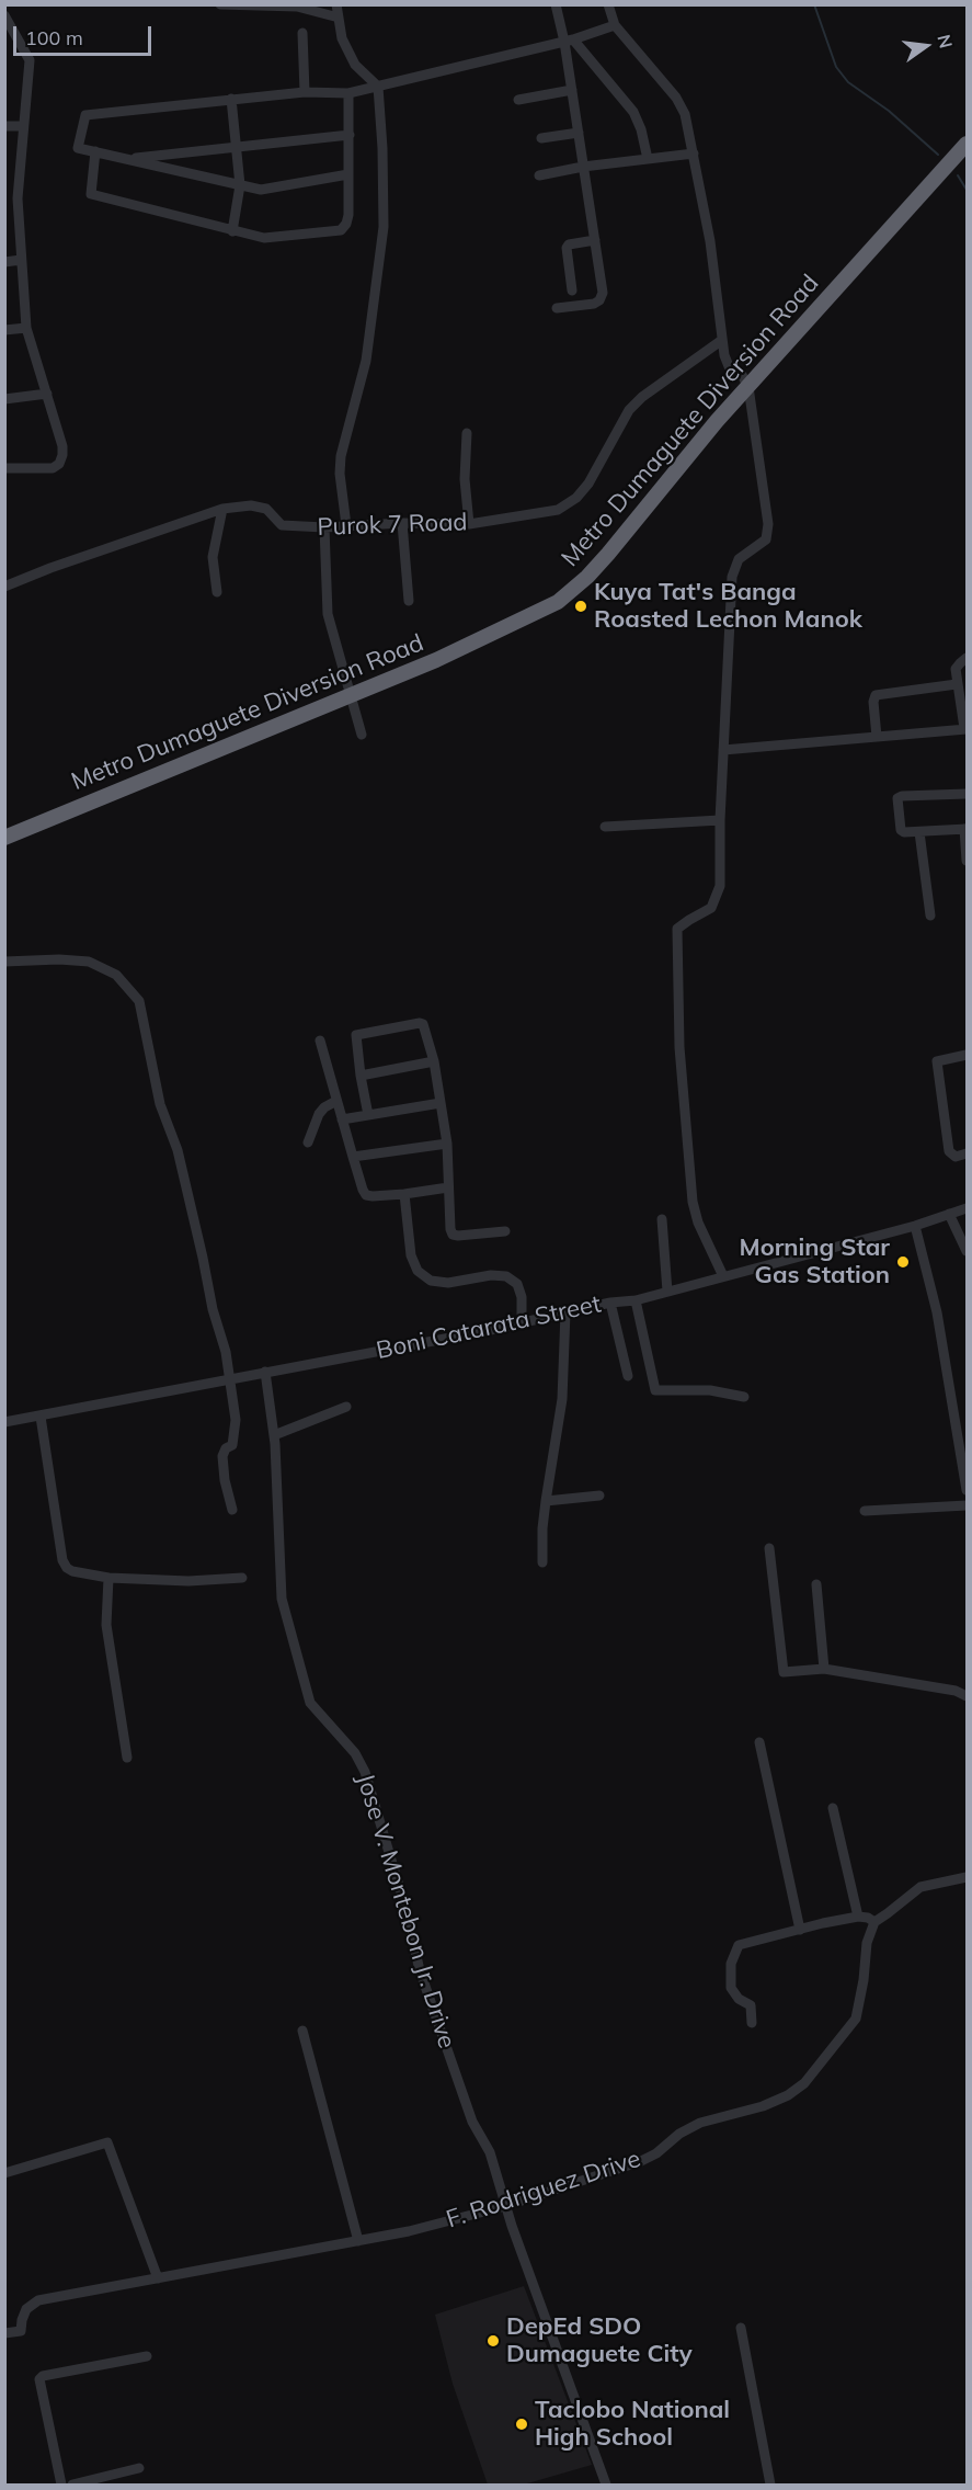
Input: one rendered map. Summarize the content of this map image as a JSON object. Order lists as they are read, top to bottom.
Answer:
{
  "streets": {
    "highway": ["Metro Dumaguete Diversion Road"],
    "street": [
      "Purok 7 Road",
      "Boni Catarata Street",
      "Jose V. Montebon Jr. Drive",
      "F. Rodriguez Drive"
    ]
  },
  "crossings": [
    ["Boni Catarata Street", "Jose V. Montebon Jr. Drive"],
    ["Jose V. Montebon Jr. Drive", "F. Rodriguez Drive"]
  ],
  "places": [
    "Kuya Tat's Banga Roasted Lechon Manok",
    "Morning Star Gas Station",
    "DepEd SDO Dumaguete City",
    "Taclobo National High School"
  ],
  "scale_bar": "100 m",
  "north": "right"
}
